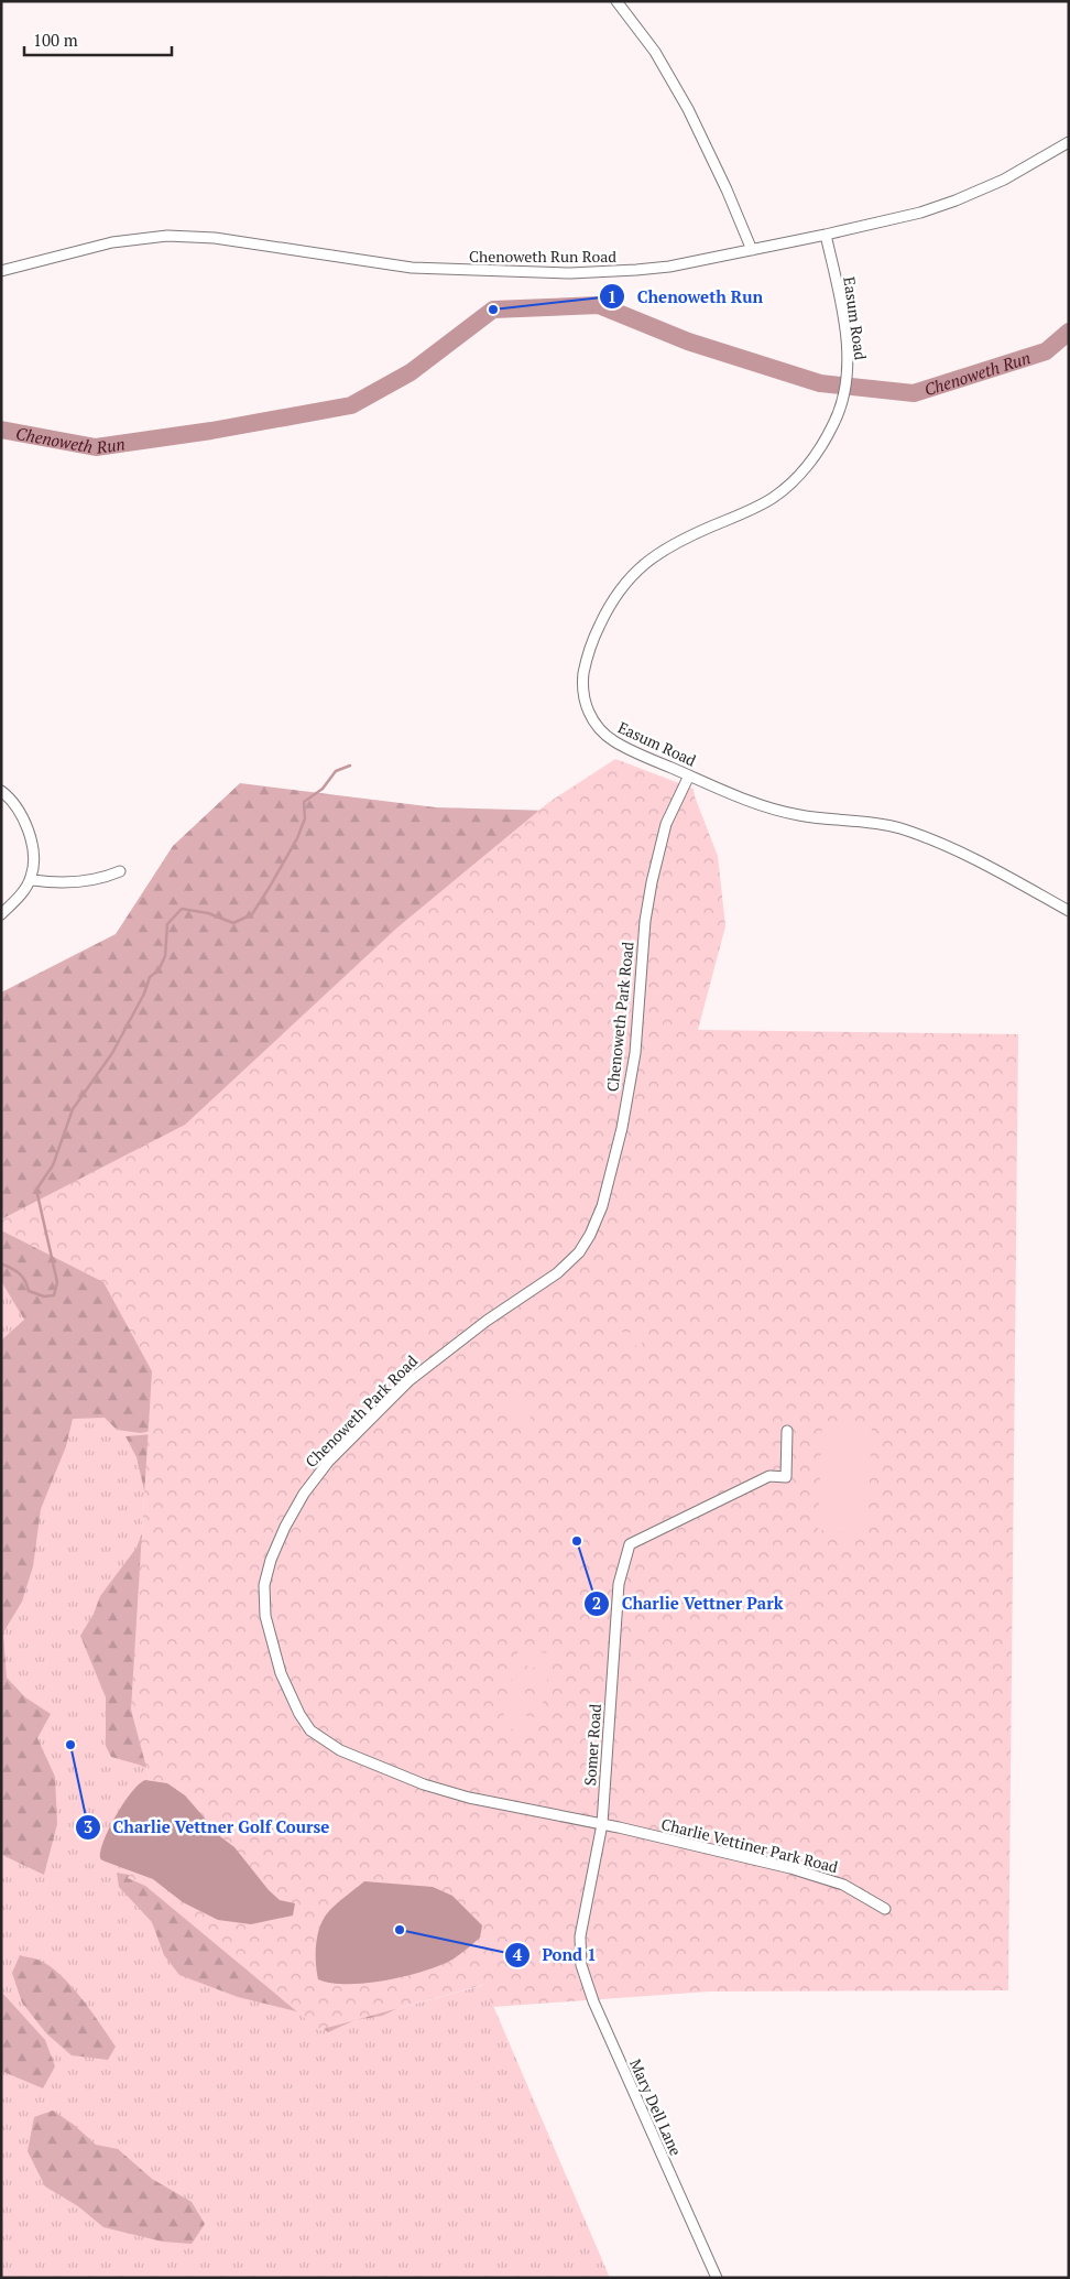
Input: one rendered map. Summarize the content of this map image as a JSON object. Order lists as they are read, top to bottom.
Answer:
{
  "streets": {
    "street": [
      "Chenoweth Run Road",
      "Easum Road",
      "Chenoweth Park Road",
      "Somer Road",
      "Charlie Vettiner Park Road",
      "Mary Dell Lane"
    ]
  },
  "crossings": [
    ["Chenoweth Run Road", "Easum Road"],
    ["Easum Road", "Chenoweth Park Road"],
    ["Chenoweth Park Road", "Somer Road"],
    ["Chenoweth Park Road", "Charlie Vettiner Park Road"],
    ["Somer Road", "Charlie Vettiner Park Road"],
    ["Somer Road", "Mary Dell Lane"]
  ],
  "water": ["Chenoweth Run"],
  "places": [
    "Chenoweth Run",
    "Charlie Vettner Park",
    "Charlie Vettner Golf Course",
    "Pond 1"
  ],
  "scale_bar": "100 m"
}
